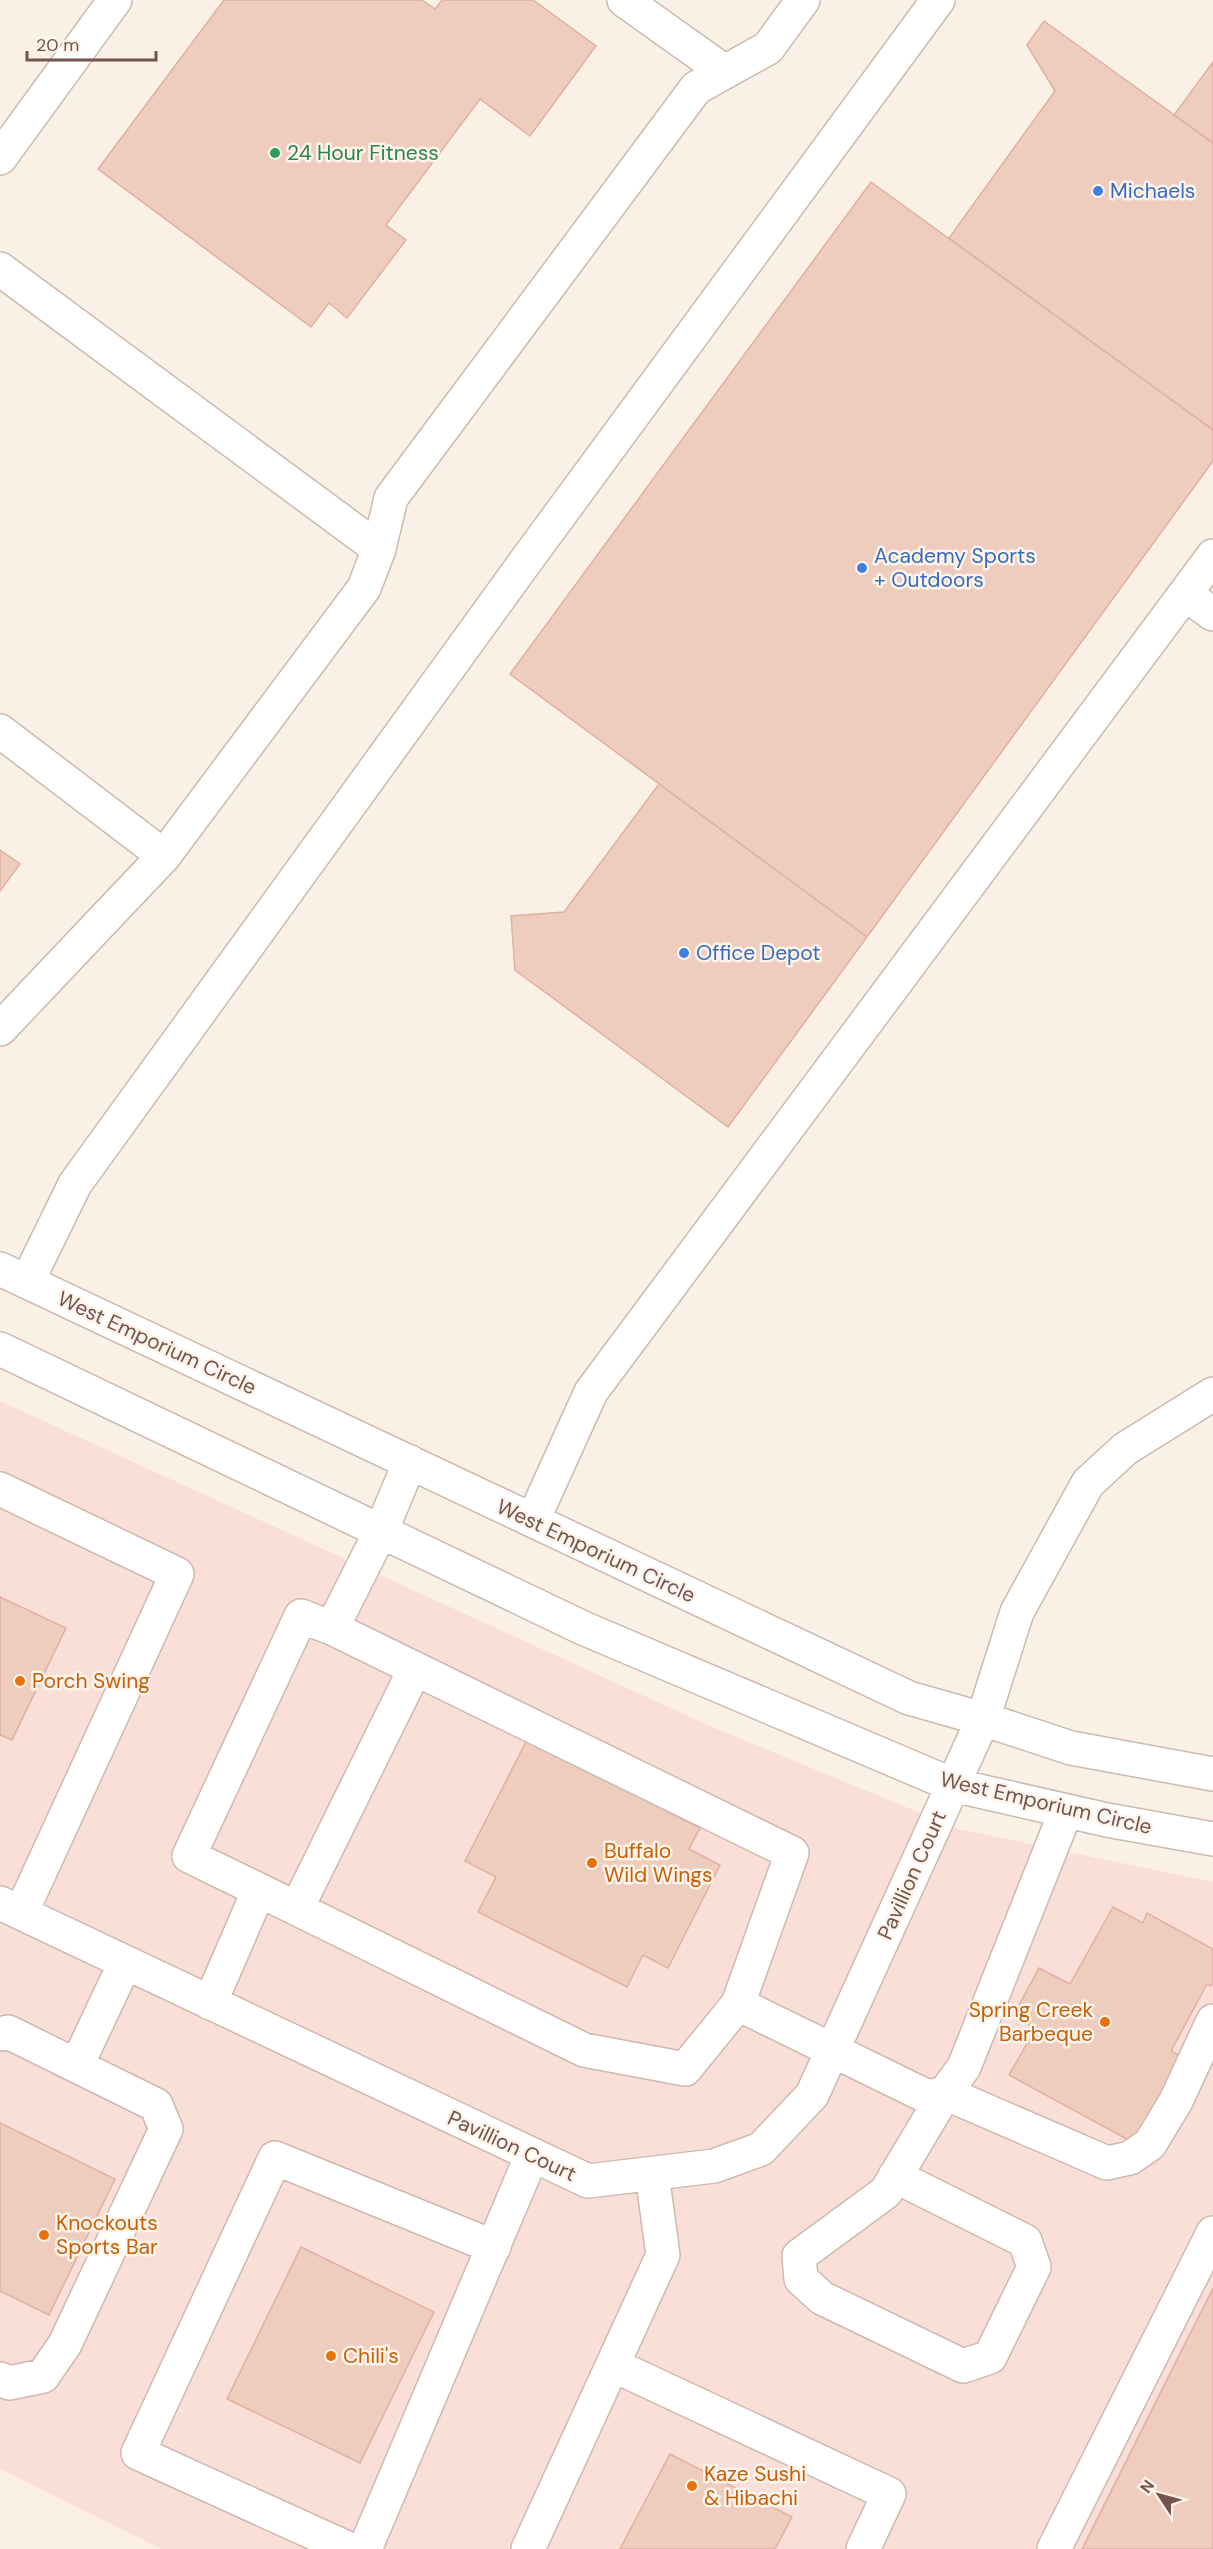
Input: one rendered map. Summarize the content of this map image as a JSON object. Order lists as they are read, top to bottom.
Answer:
{
  "streets": {
    "street": ["West Emporium Circle", "Pavillion Court"]
  },
  "crossings": [
    ["West Emporium Circle", "Pavillion Court"]
  ],
  "places": [
    "24 Hour Fitness",
    "Michaels",
    "Academy Sports + Outdoors",
    "Office Depot",
    "Porch Swing",
    "Buffalo Wild Wings",
    "Spring Creek Barbeque",
    "Knockouts Sports Bar",
    "Chili's",
    "Kaze Sushi & Hibachi"
  ],
  "scale_bar": "20 m",
  "north": "top left"
}
